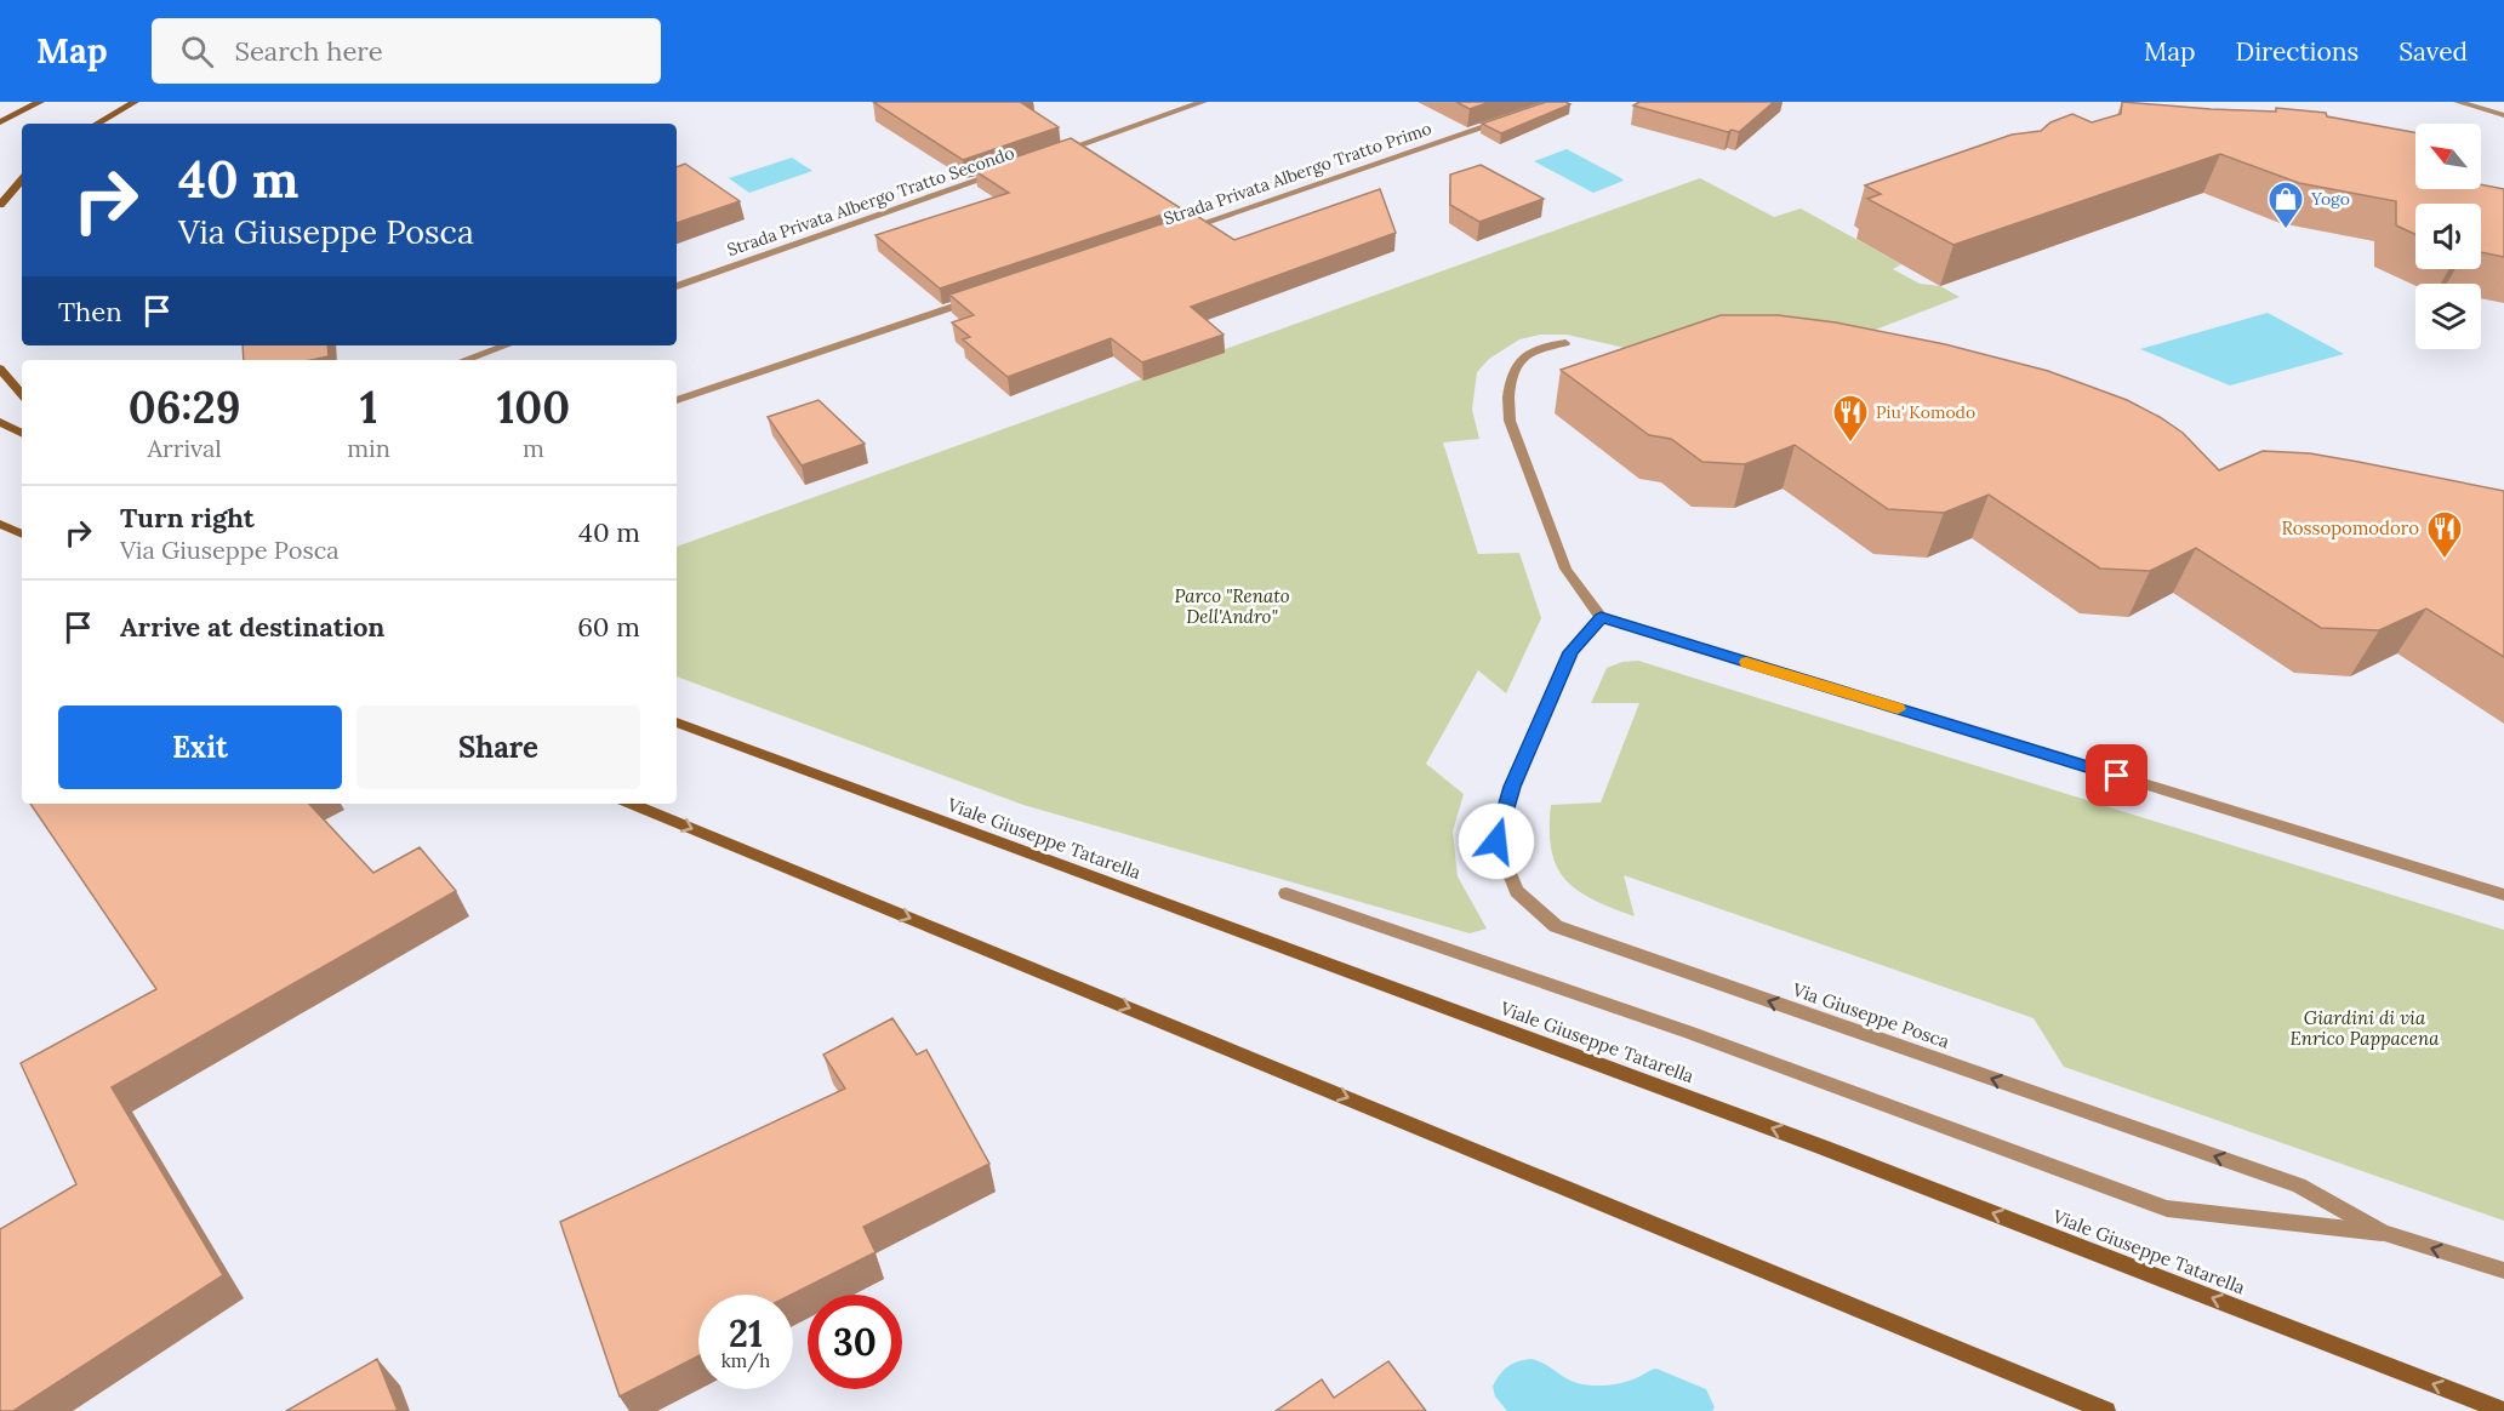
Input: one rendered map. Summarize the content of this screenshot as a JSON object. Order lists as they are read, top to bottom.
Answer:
{
  "streets": {
    "main road": ["Viale Giuseppe Tatarella"],
    "street": ["Strada Privata Albergo Tratto Primo", "Strada Privata Albergo Tratto Secondo", "Via Giuseppe Posca"]
  },
  "parks": ["Parco \"Renato Dell'Andro\"", "Giardini di via Enrico Pappacena"],
  "places": {
    "shop": ["Yogo"],
    "restaurant": ["Piu' Komodo", "Rossopomodoro"]
  },
  "north": "top left",
  "page": {
    "header": "Map",
    "search": "Search here",
    "nav": ["Map", "Directions", "Saved"],
    "turn": ["40 m", "Via Giuseppe Posca"],
    "then": "Then",
    "eta": [
      "06:29",
      "Arrival",
      "1",
      "min",
      "100",
      "m"
    ],
    "list": [
      {
        "name": "Turn right",
        "note": "Via Giuseppe Posca",
        "value": "40 m"
      },
      {
        "name": "Arrive at destination",
        "value": "60 m"
      }
    ],
    "buttons": ["Exit", "Share"],
    "speed": "21 km/h",
    "limit": "30"
  }
}
